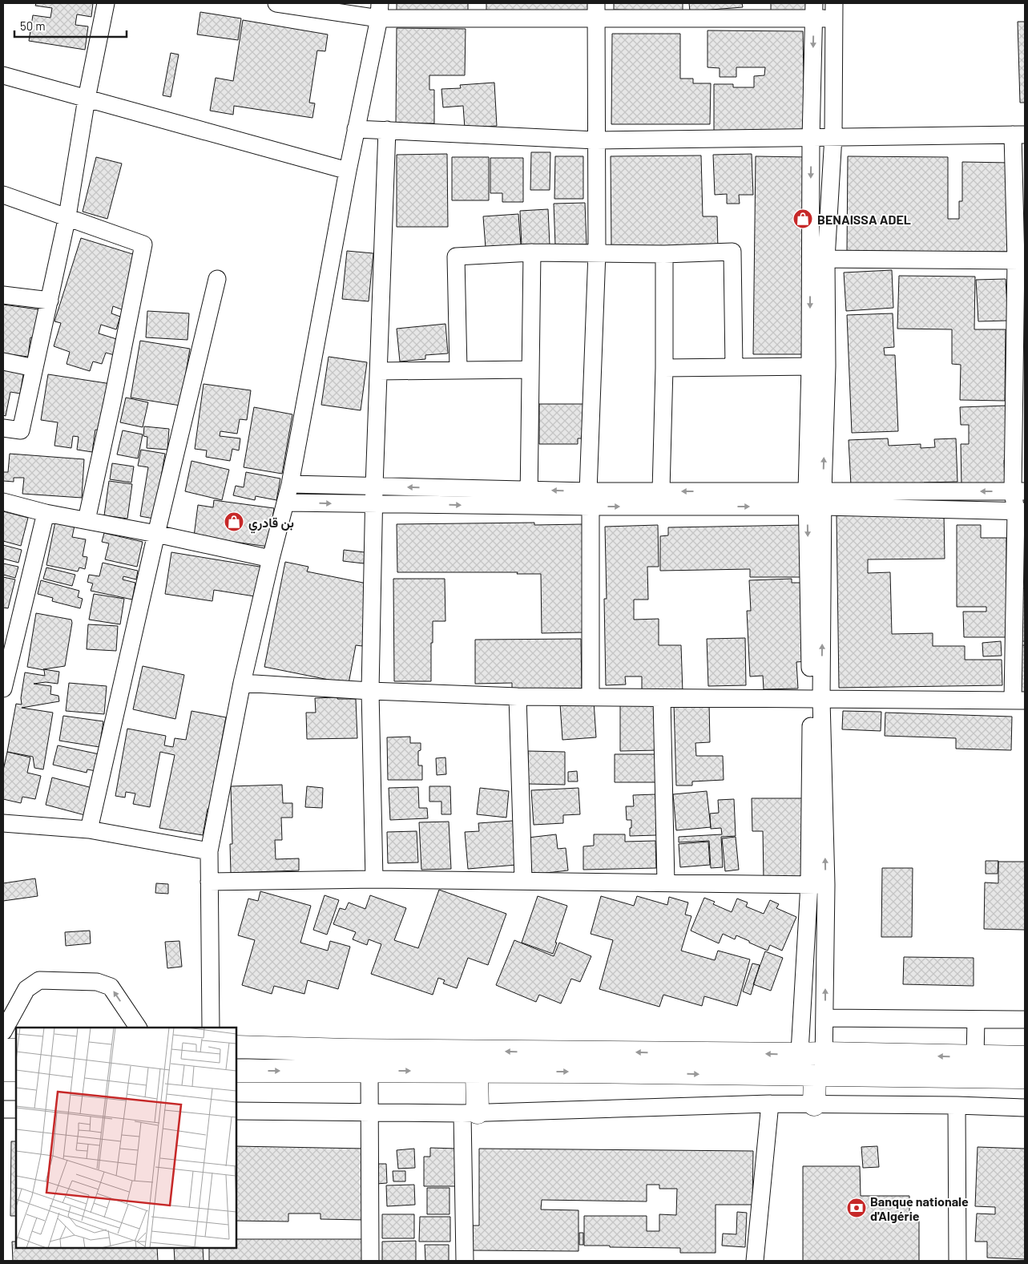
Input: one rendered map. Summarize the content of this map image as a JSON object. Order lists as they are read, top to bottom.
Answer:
{
  "places": {
    "shop": ["BENAISSA ADEL", "بن قادري"],
    "bank": ["Banque nationale d'Algérie"]
  },
  "scale_bar": "50 m"
}
